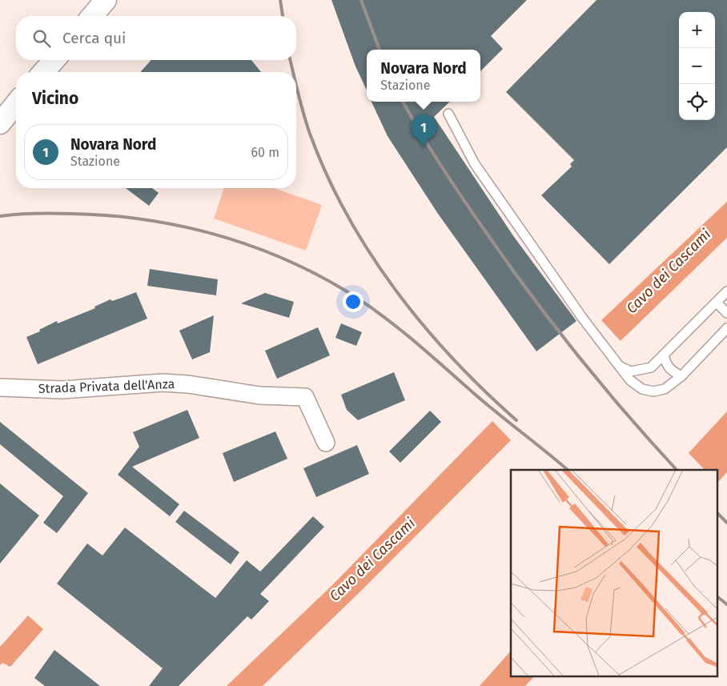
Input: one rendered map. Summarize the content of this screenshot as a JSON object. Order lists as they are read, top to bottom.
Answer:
{
  "streets": {
    "street": ["Strada Privata dell'Anza"]
  },
  "water": ["Cavo dei Cascami"],
  "page": {
    "map_buttons": ["+", "−"],
    "search": "Cerca qui",
    "popup": ["Novara Nord", "Stazione"],
    "heading": "Vicino",
    "pins": "1",
    "list": [
      {
        "mark": "1",
        "name": "Novara Nord",
        "note": "Stazione",
        "value": "60 m"
      }
    ]
  }
}
